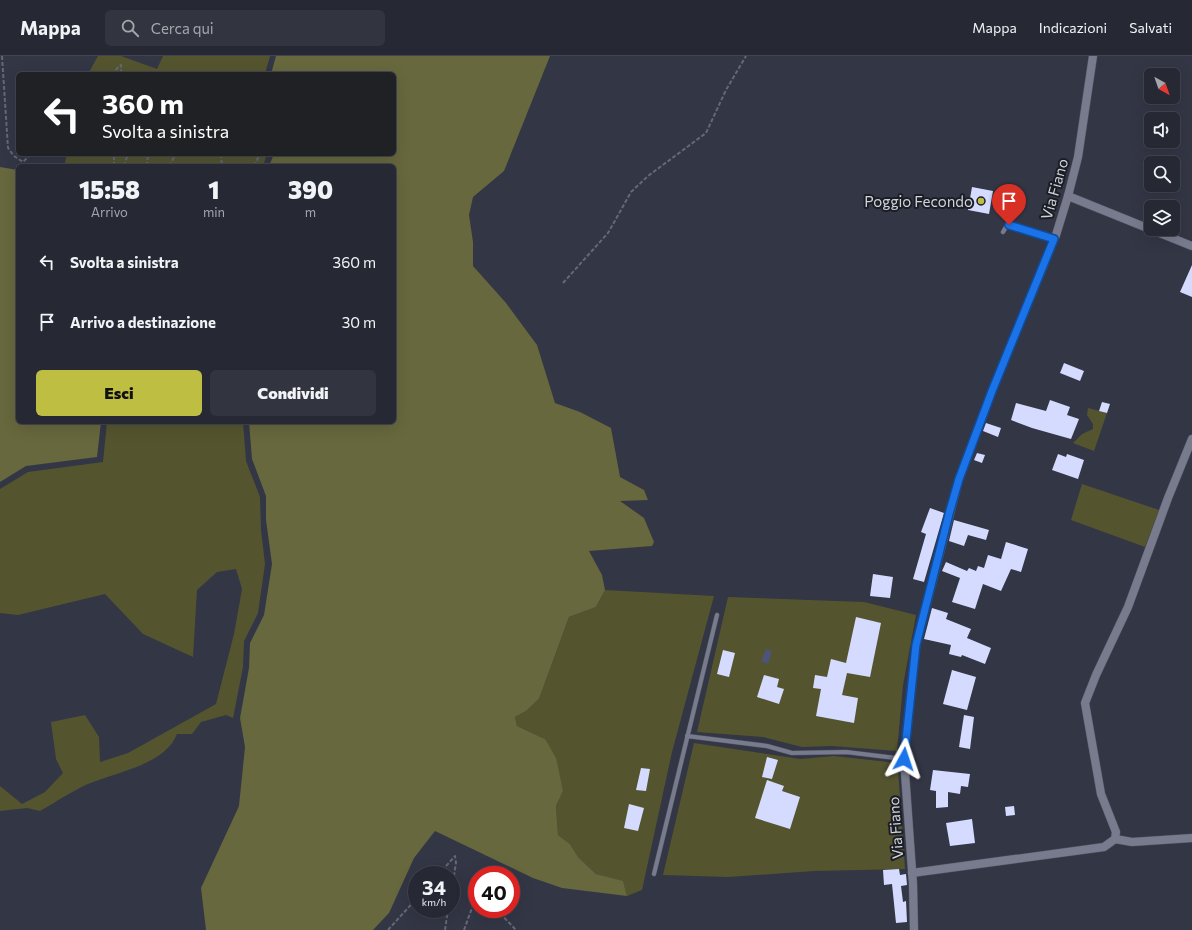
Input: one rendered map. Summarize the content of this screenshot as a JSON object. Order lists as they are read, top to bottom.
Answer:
{
  "streets": {
    "street": ["Via Fiano"]
  },
  "places": ["Poggio Fecondo"],
  "north": "bottom right",
  "page": {
    "header": "Mappa",
    "search": "Cerca qui",
    "nav": ["Mappa", "Indicazioni", "Salvati"],
    "turn": ["360 m", "Svolta a sinistra"],
    "eta": [
      "15:58",
      "Arrivo",
      "1",
      "min",
      "390",
      "m"
    ],
    "list": [
      {
        "name": "Svolta a sinistra",
        "value": "360 m"
      },
      {
        "name": "Arrivo a destinazione",
        "value": "30 m"
      }
    ],
    "buttons": ["Esci", "Condividi"],
    "speed": "34 km/h",
    "limit": "40"
  }
}
